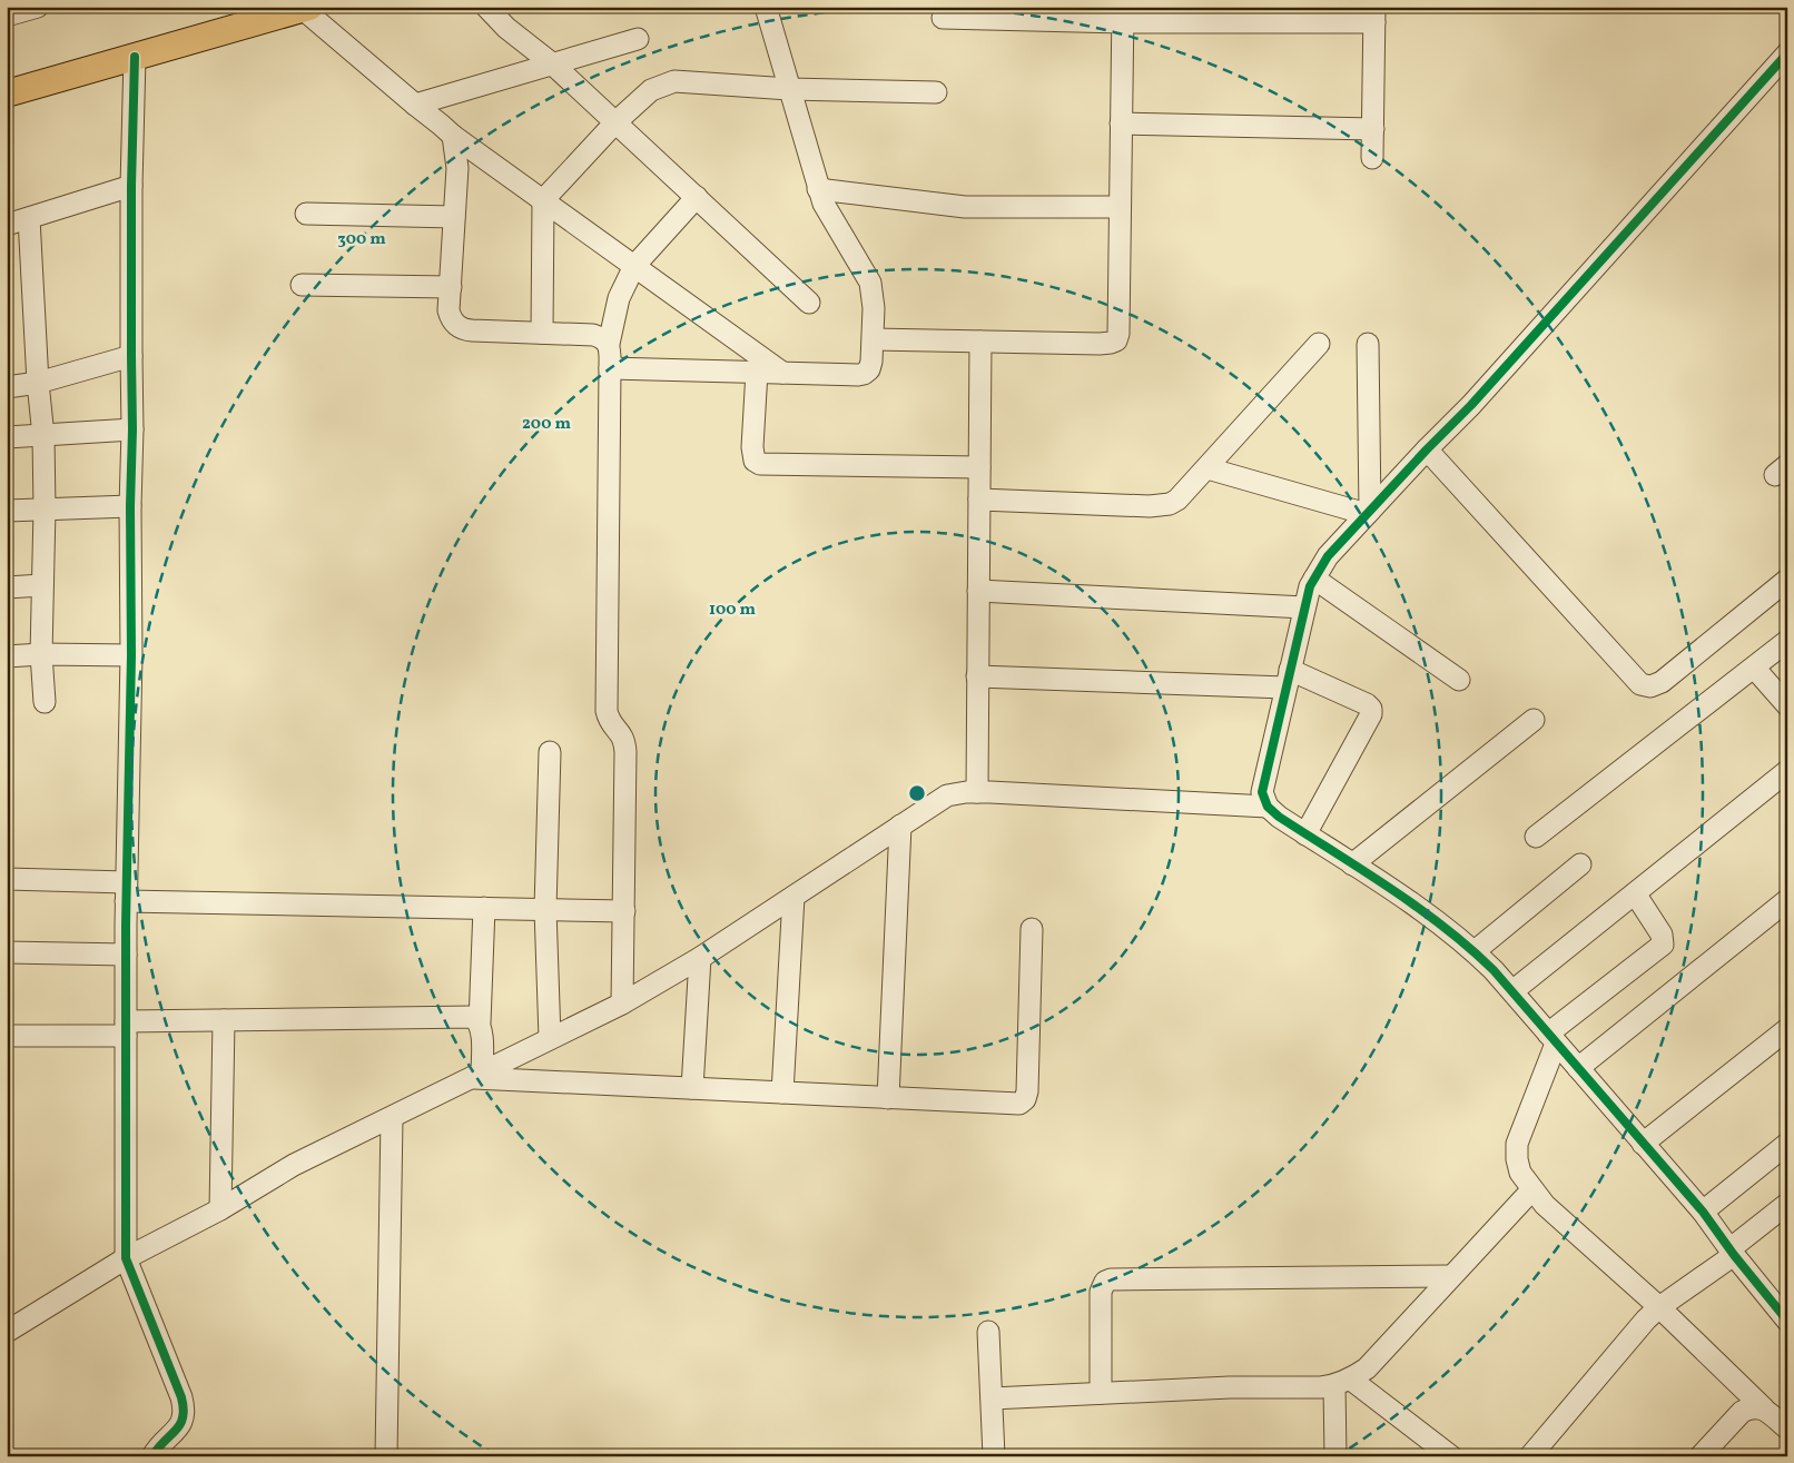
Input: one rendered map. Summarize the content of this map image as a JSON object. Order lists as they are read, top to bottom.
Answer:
{
  "rings": ["300 m", "200 m", "100 m"]
}
